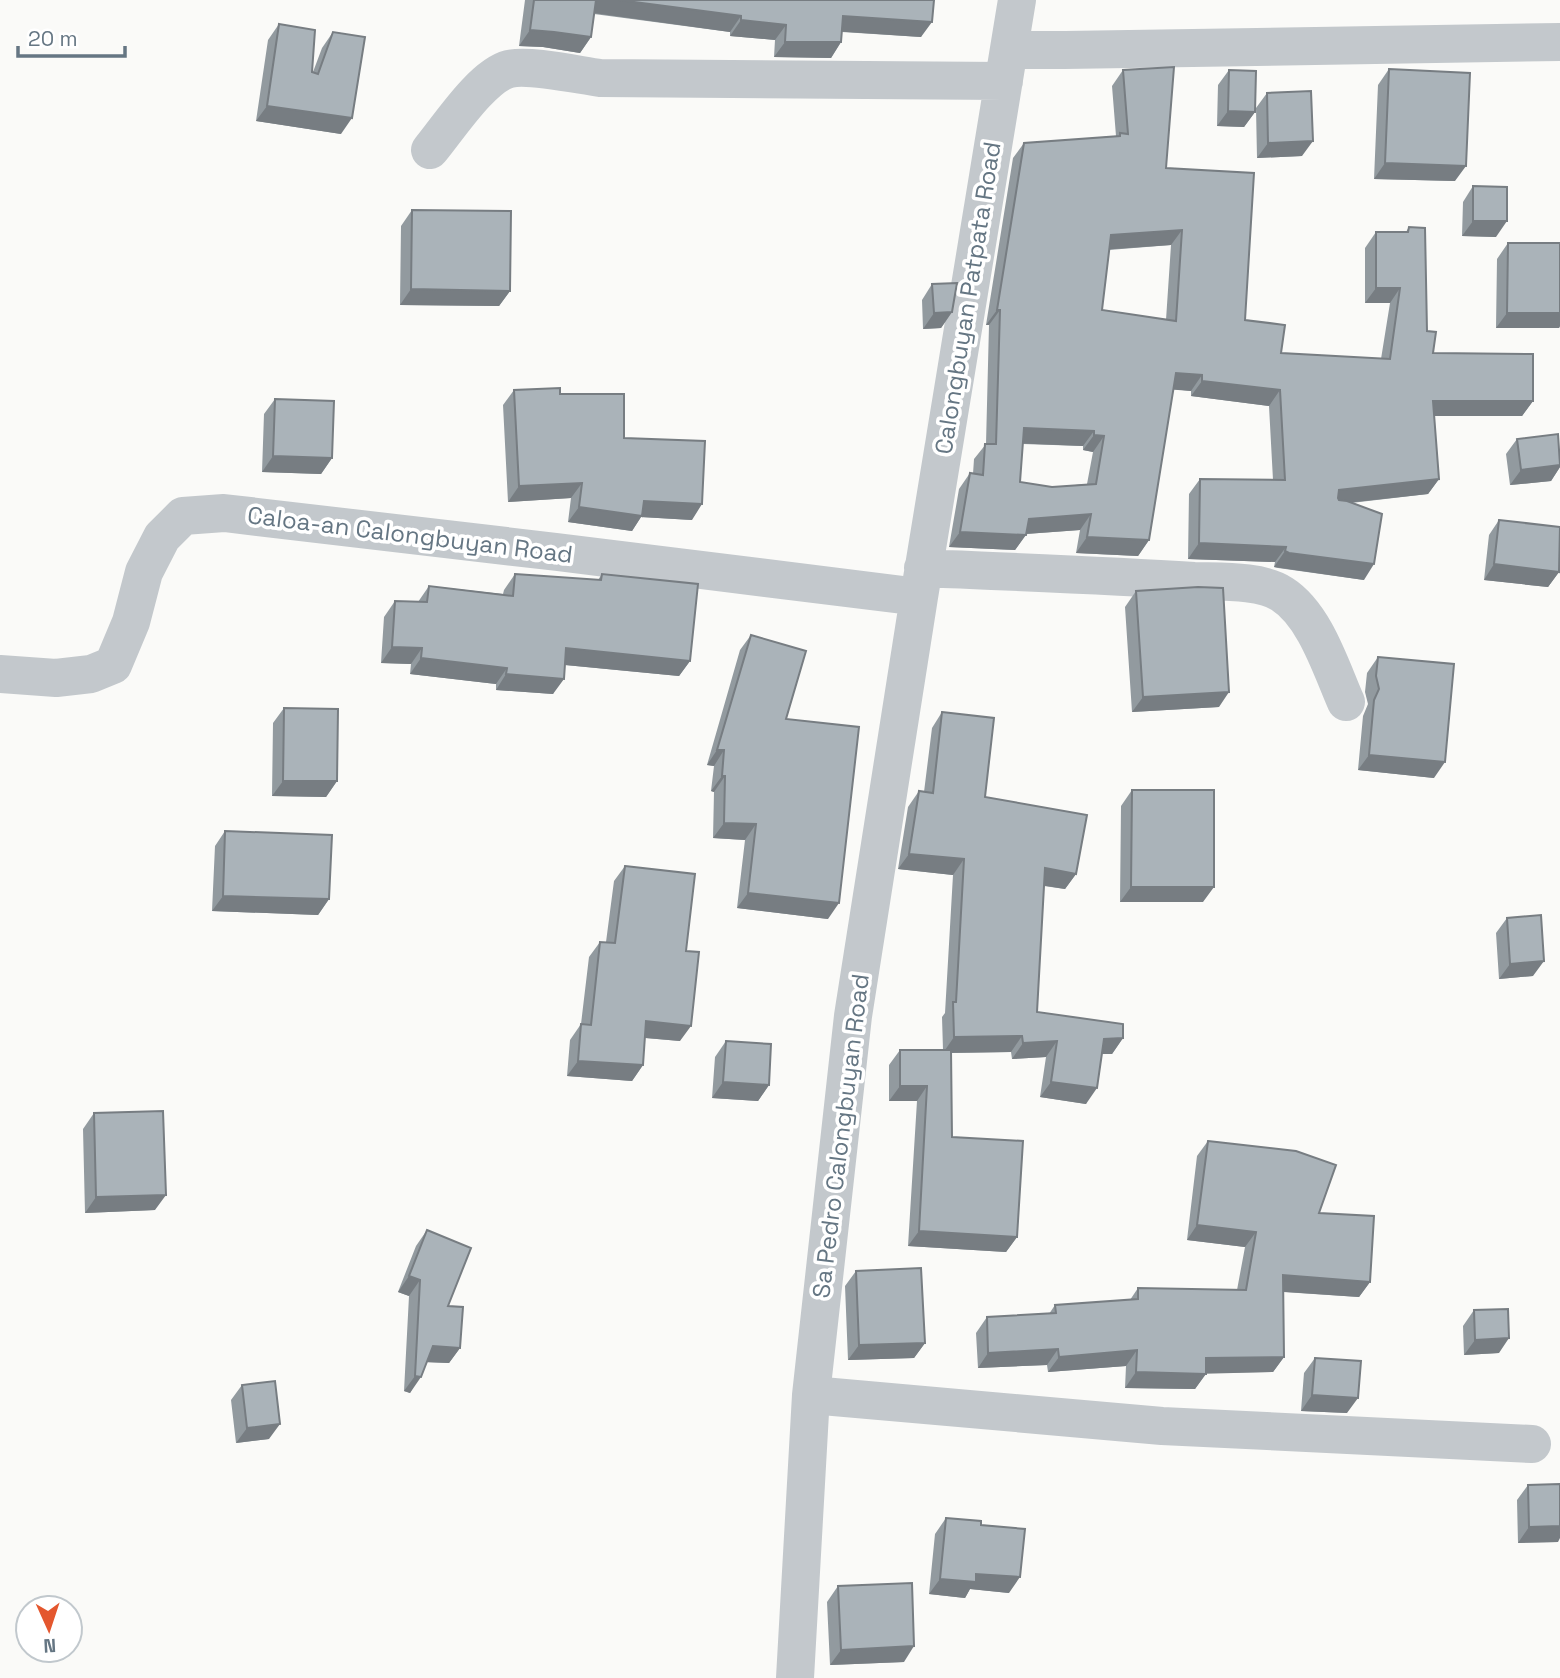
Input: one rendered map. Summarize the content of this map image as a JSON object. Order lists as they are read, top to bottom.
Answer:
{
  "streets": {
    "street": ["Calongbuyan Patpata Road", "Caloa-an Calongbuyan Road", "Sa Pedro Calongbuyan Road"]
  },
  "crossings": [
    ["Calongbuyan Patpata Road", "Caloa-an Calongbuyan Road"],
    ["Calongbuyan Patpata Road", "Sa Pedro Calongbuyan Road"],
    ["Caloa-an Calongbuyan Road", "Sa Pedro Calongbuyan Road"]
  ],
  "scale_bar": "20 m",
  "north": "bottom"
}
